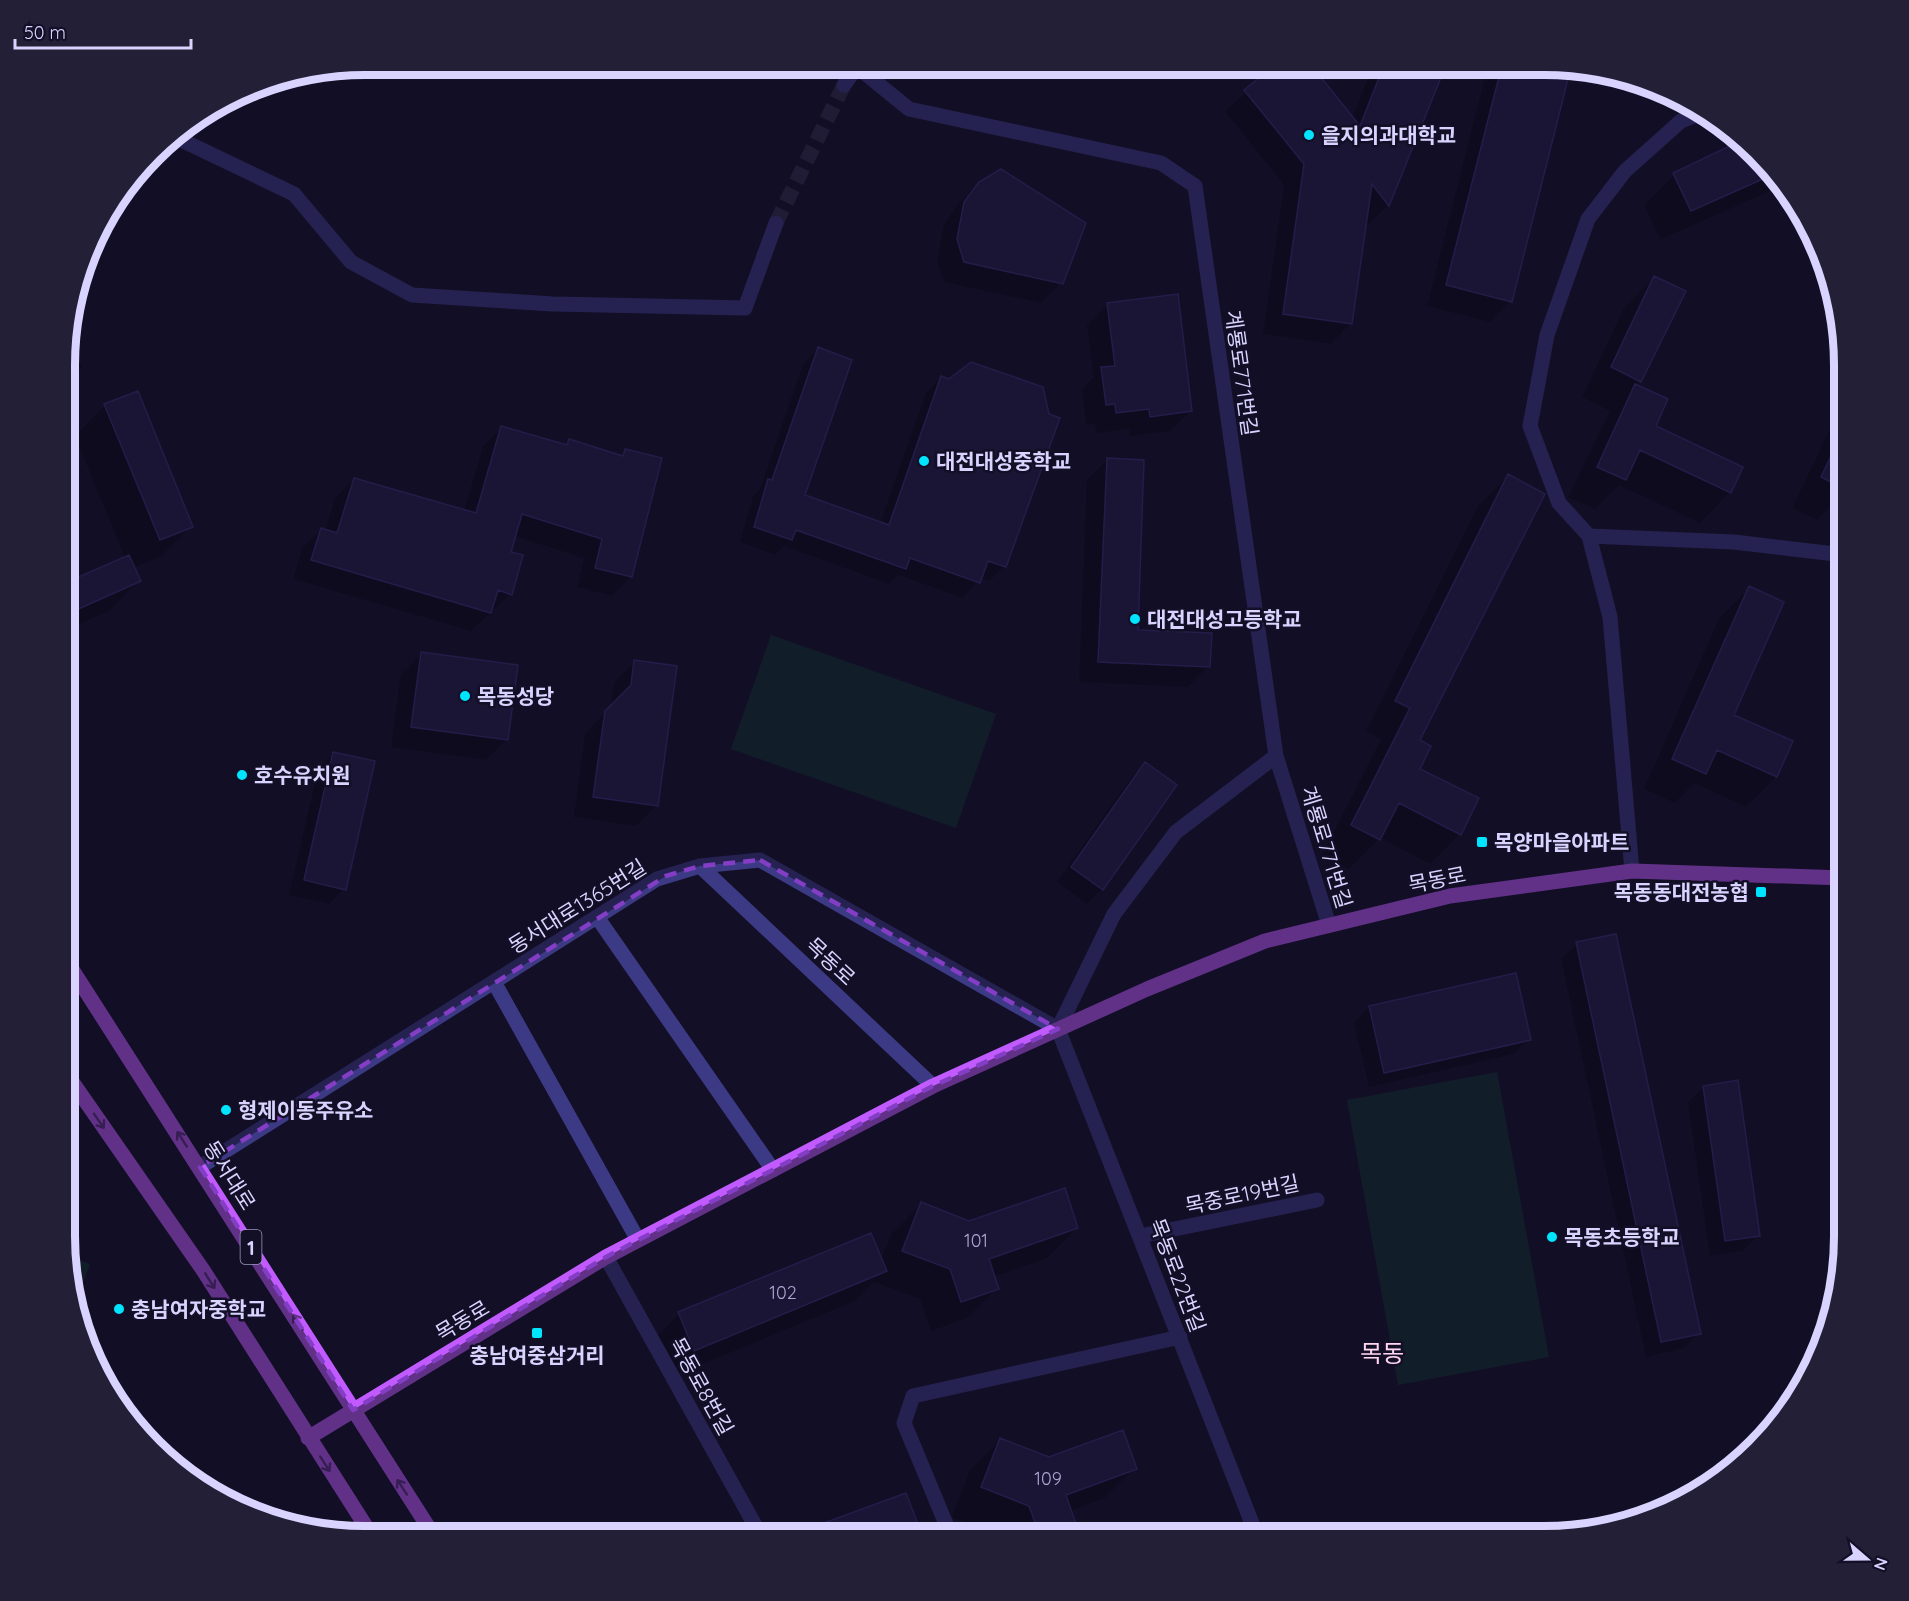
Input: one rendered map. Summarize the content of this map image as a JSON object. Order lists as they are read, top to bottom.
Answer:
{
  "streets": {
    "main road": ["목동로", "동서대로", "1"],
    "street": [
      "계룡로771번길",
      "동서대로1365번길",
      "목중로19번길",
      "목동로22번길",
      "목동로8번길"
    ]
  },
  "crossings": [
    ["계룡로771번길", "목동로"],
    ["목동로", "동서대로1365번길"],
    ["목동로", "동서대로"],
    ["목동로", "목동로22번길"],
    ["목동로", "목동로8번길"],
    ["동서대로1365번길", "동서대로"],
    ["동서대로1365번길", "목동로22번길"],
    ["목중로19번길", "목동로22번길"]
  ],
  "districts": ["목동"],
  "places": {
    "other": [
      "을지의과대학교",
      "대전대성중학교",
      "대전대성고등학교",
      "목동성당",
      "호수유치원",
      "형제이동주유소",
      "목동초등학교",
      "충남여자중학교"
    ],
    "transit": ["목양마을아파트", "목동동대전농협", "충남여중삼거리"]
  },
  "house_numbers": ["101", "102", "109"],
  "scale_bar": "50 m",
  "north": "right"
}
